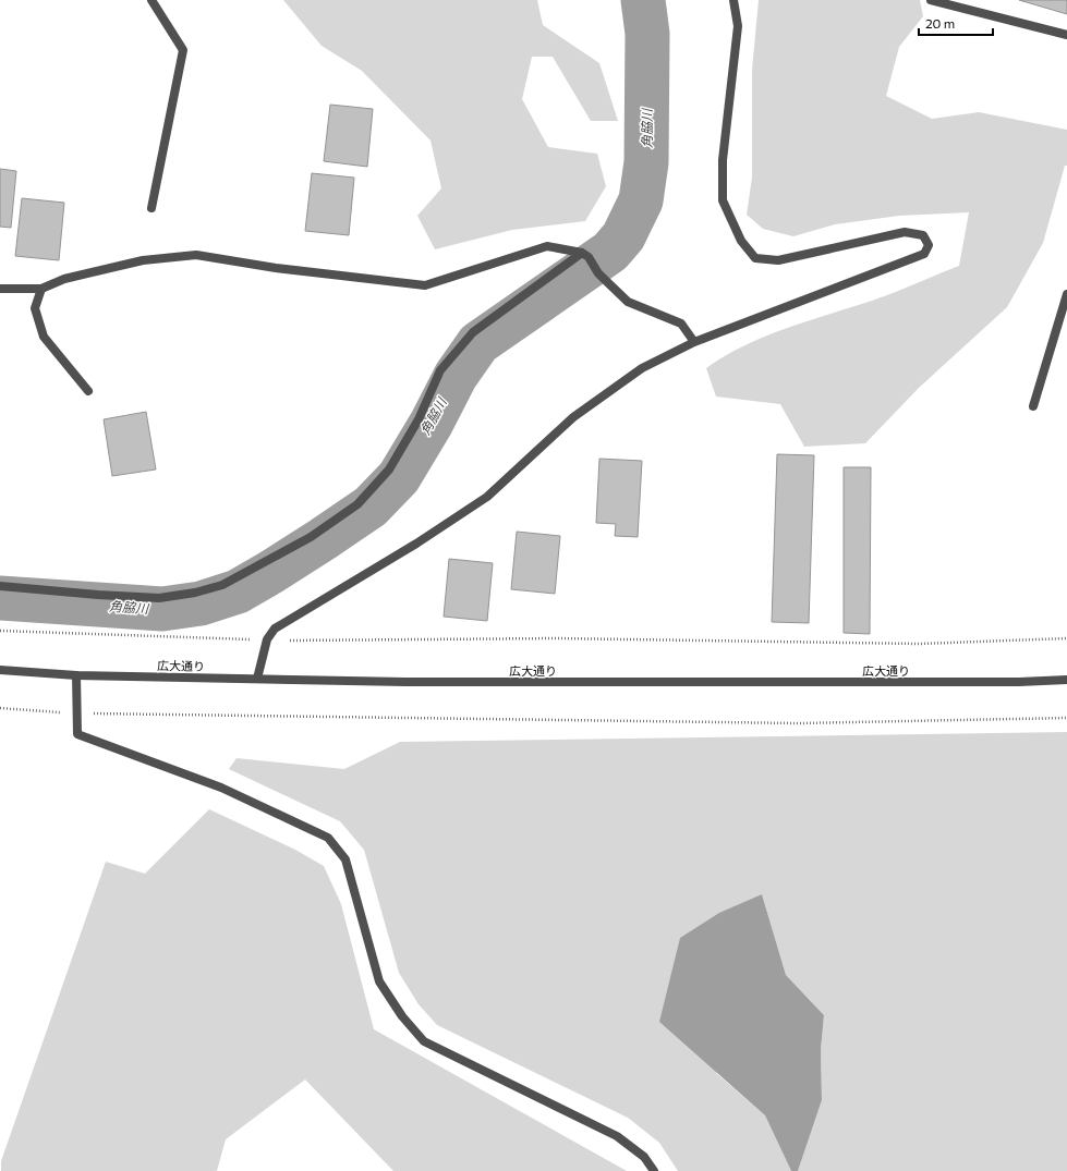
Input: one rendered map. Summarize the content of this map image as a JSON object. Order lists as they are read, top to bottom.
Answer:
{
  "streets": {
    "street": ["広大通り"]
  },
  "water": ["角脇川"],
  "scale_bar": "20 m"
}
